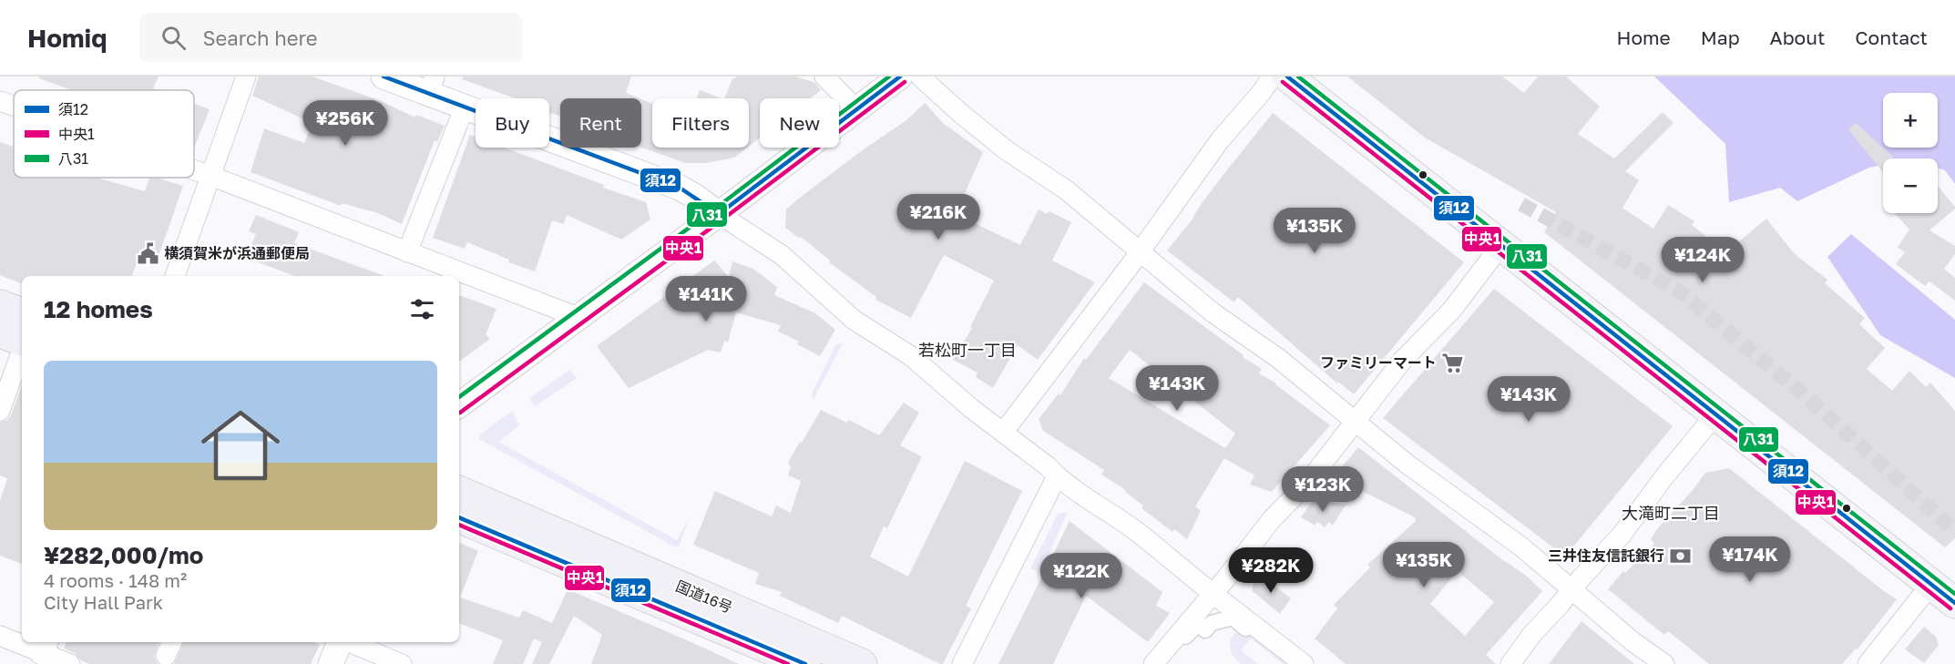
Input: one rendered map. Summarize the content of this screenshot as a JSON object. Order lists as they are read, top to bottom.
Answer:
{
  "streets": {
    "highway": ["国道16号"]
  },
  "districts": ["若松町一丁目", "大滝町二丁目"],
  "places": {
    "public building": ["横須賀米が浜通郵便局"],
    "supermarket": ["ファミリーマート"],
    "bank": ["三井住友信託銀行"]
  },
  "lines": ["transit line 須12", "transit line 八31", "transit line 中央1"],
  "legend": ["須12", "中央1", "八31"],
  "page": {
    "header": "Homiq",
    "search": "Search here",
    "nav": [
      "Home",
      "Map",
      "About",
      "Contact"
    ],
    "map_buttons": ["+", "−"],
    "chip": [
      "Buy",
      "Rent",
      "Filters",
      "New"
    ],
    "price": [
      "¥256K",
      "¥216K",
      "¥135K",
      "¥124K",
      "¥141K",
      "¥143K",
      "¥143K",
      "¥123K",
      "¥174K",
      "¥135K",
      "¥282K",
      "¥122K"
    ],
    "heading": "12 homes",
    "list": [
      {
        "name": "¥282,000/mo",
        "note": "4 rooms · 148 m² · City Hall Park"
      }
    ]
  }
}
